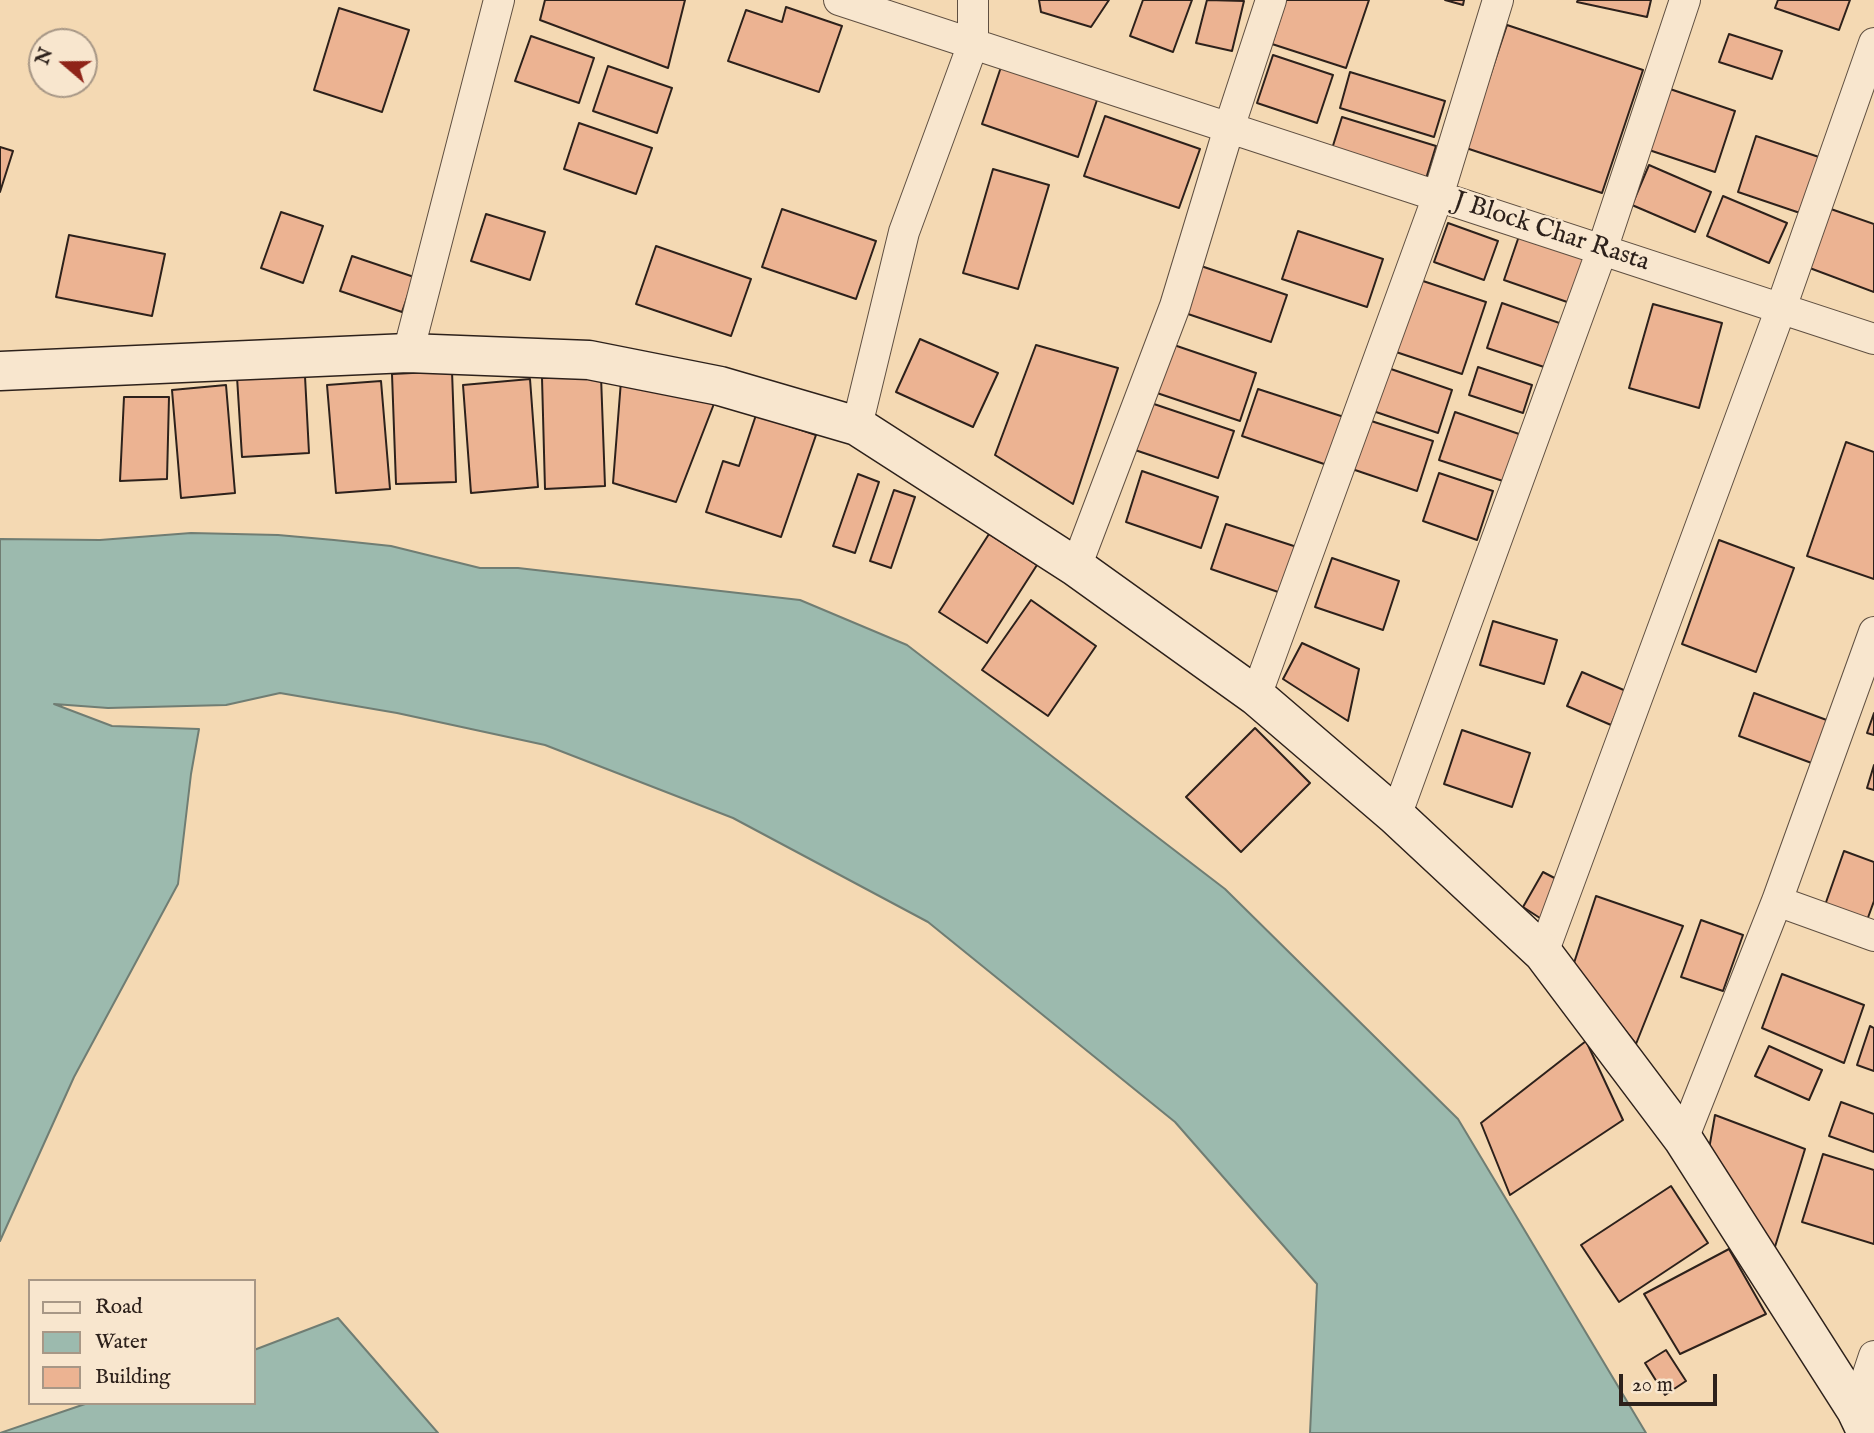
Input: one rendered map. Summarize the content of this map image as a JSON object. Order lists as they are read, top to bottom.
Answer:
{
  "streets": {
    "street": ["J Block Char Rasta"]
  },
  "legend": ["Road", "Water", "Building"],
  "scale_bar": "20 m",
  "north": "left"
}
